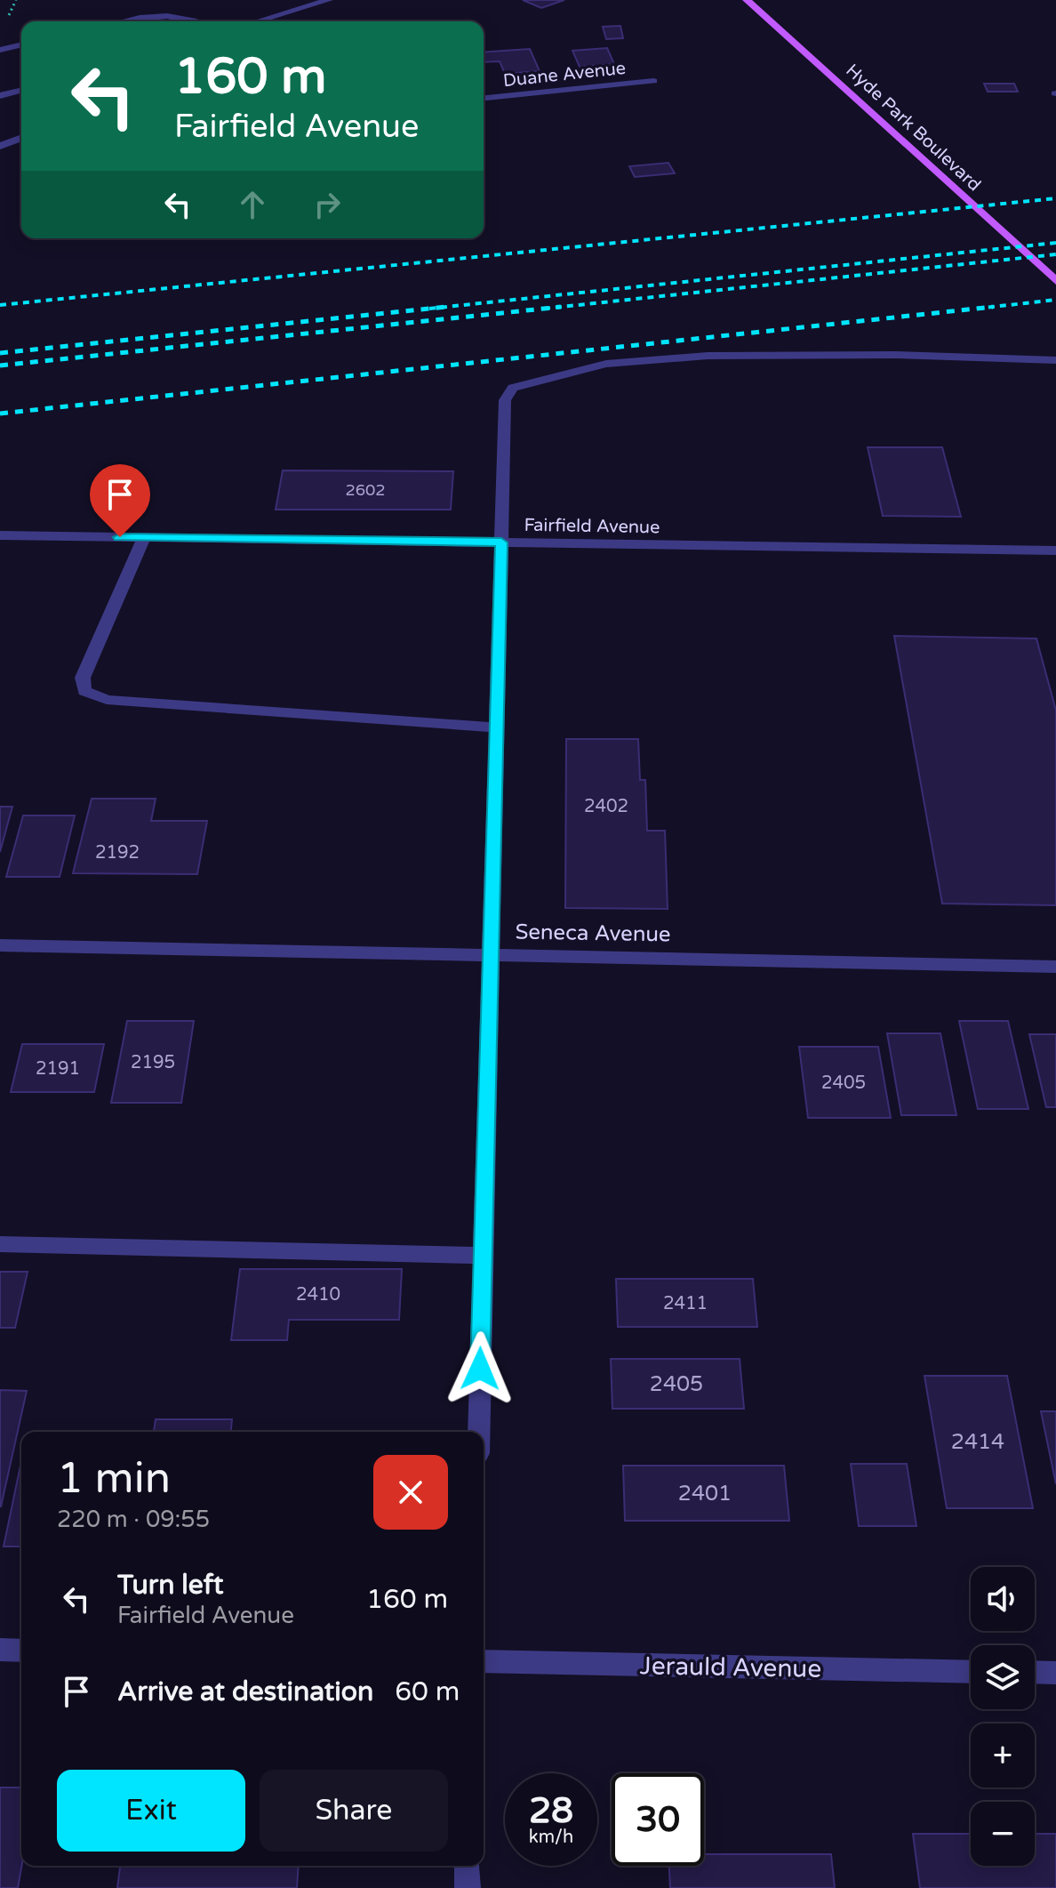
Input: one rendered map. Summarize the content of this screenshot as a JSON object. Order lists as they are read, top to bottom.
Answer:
{
  "streets": {
    "main road": ["Hyde Park Boulevard"],
    "street": [
      "Duane Avenue",
      "Fairfield Avenue",
      "Seneca Avenue",
      "Jerauld Avenue"
    ]
  },
  "house_numbers": [
    "2602",
    "2402",
    "2192",
    "2195",
    "2191",
    "2405",
    "2410",
    "2411",
    "2405",
    "2414",
    "2401"
  ],
  "page": {
    "turn": ["160 m", "Fairfield Avenue"],
    "heading": ["1 min", "220 m · 09:55"],
    "list": [
      {
        "name": "Turn left",
        "note": "Fairfield Avenue",
        "value": "160 m"
      },
      {
        "name": "Arrive at destination",
        "value": "60 m"
      }
    ],
    "map_buttons": ["+", "−"],
    "buttons": ["Exit", "Share"],
    "speed": "28 km/h",
    "limit": "30"
  }
}
